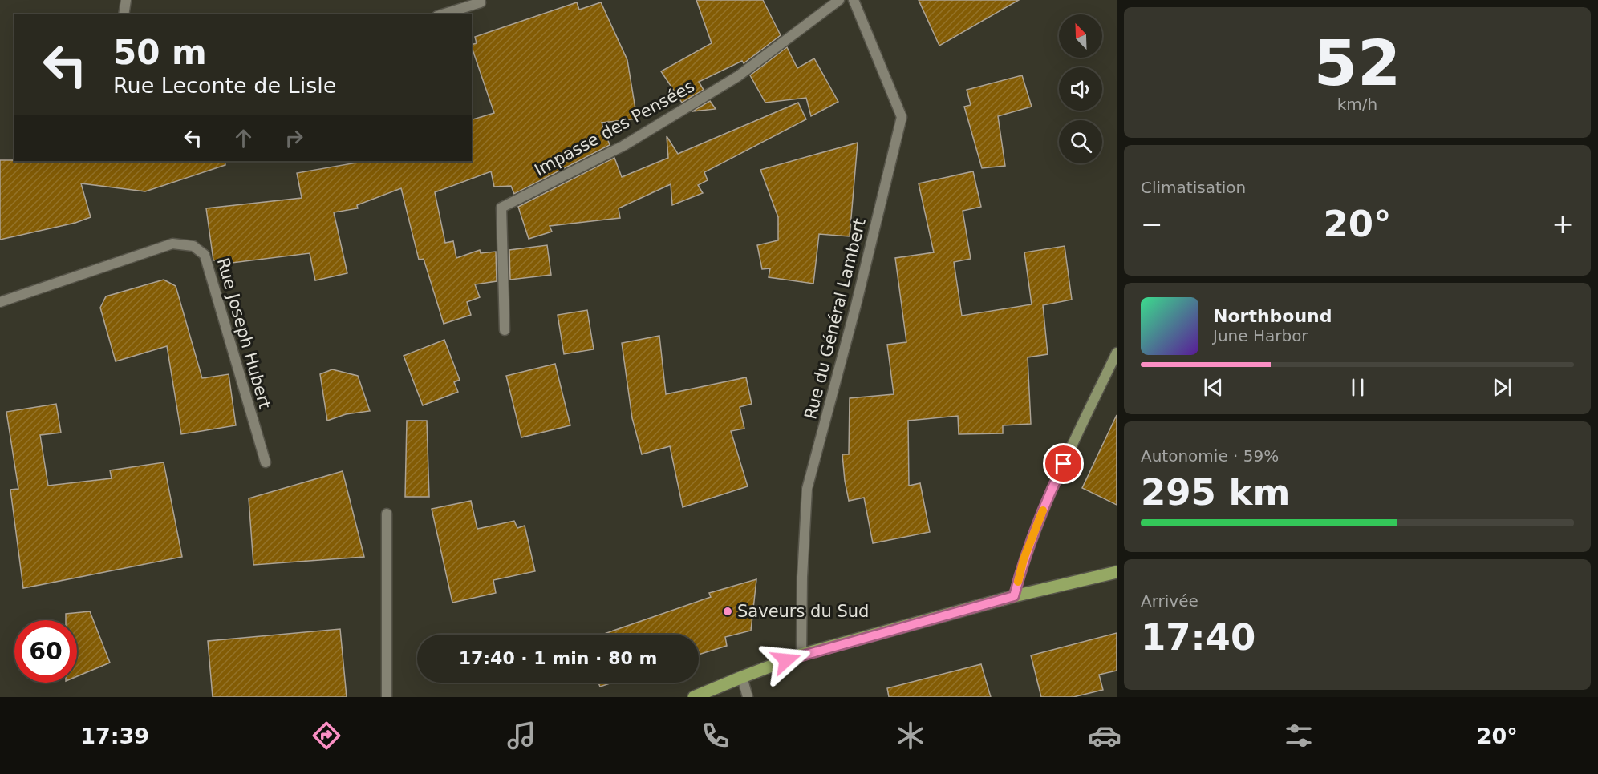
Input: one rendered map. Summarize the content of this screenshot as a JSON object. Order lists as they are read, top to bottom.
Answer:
{
  "streets": {
    "street": ["Impasse des Pensées", "Rue du Général Lambert", "Rue Joseph Hubert"]
  },
  "places": ["Saveurs du Sud"],
  "north": "top left",
  "page": {
    "tile": [
      ["52", "km/h"],
      "Climatisation",
      ["Autonomie · 59%", "295 km"],
      ["Arrivée", "17:40"]
    ],
    "turn": ["50 m", "Rue Leconte de Lisle"],
    "heat": ["−", "20°", "+"],
    "song": ["Northbound", "June Harbor"],
    "limit": "60",
    "trip": "17:40 · 1 min · 80 m",
    "tabs": ["17:39", "20°"]
  }
}
